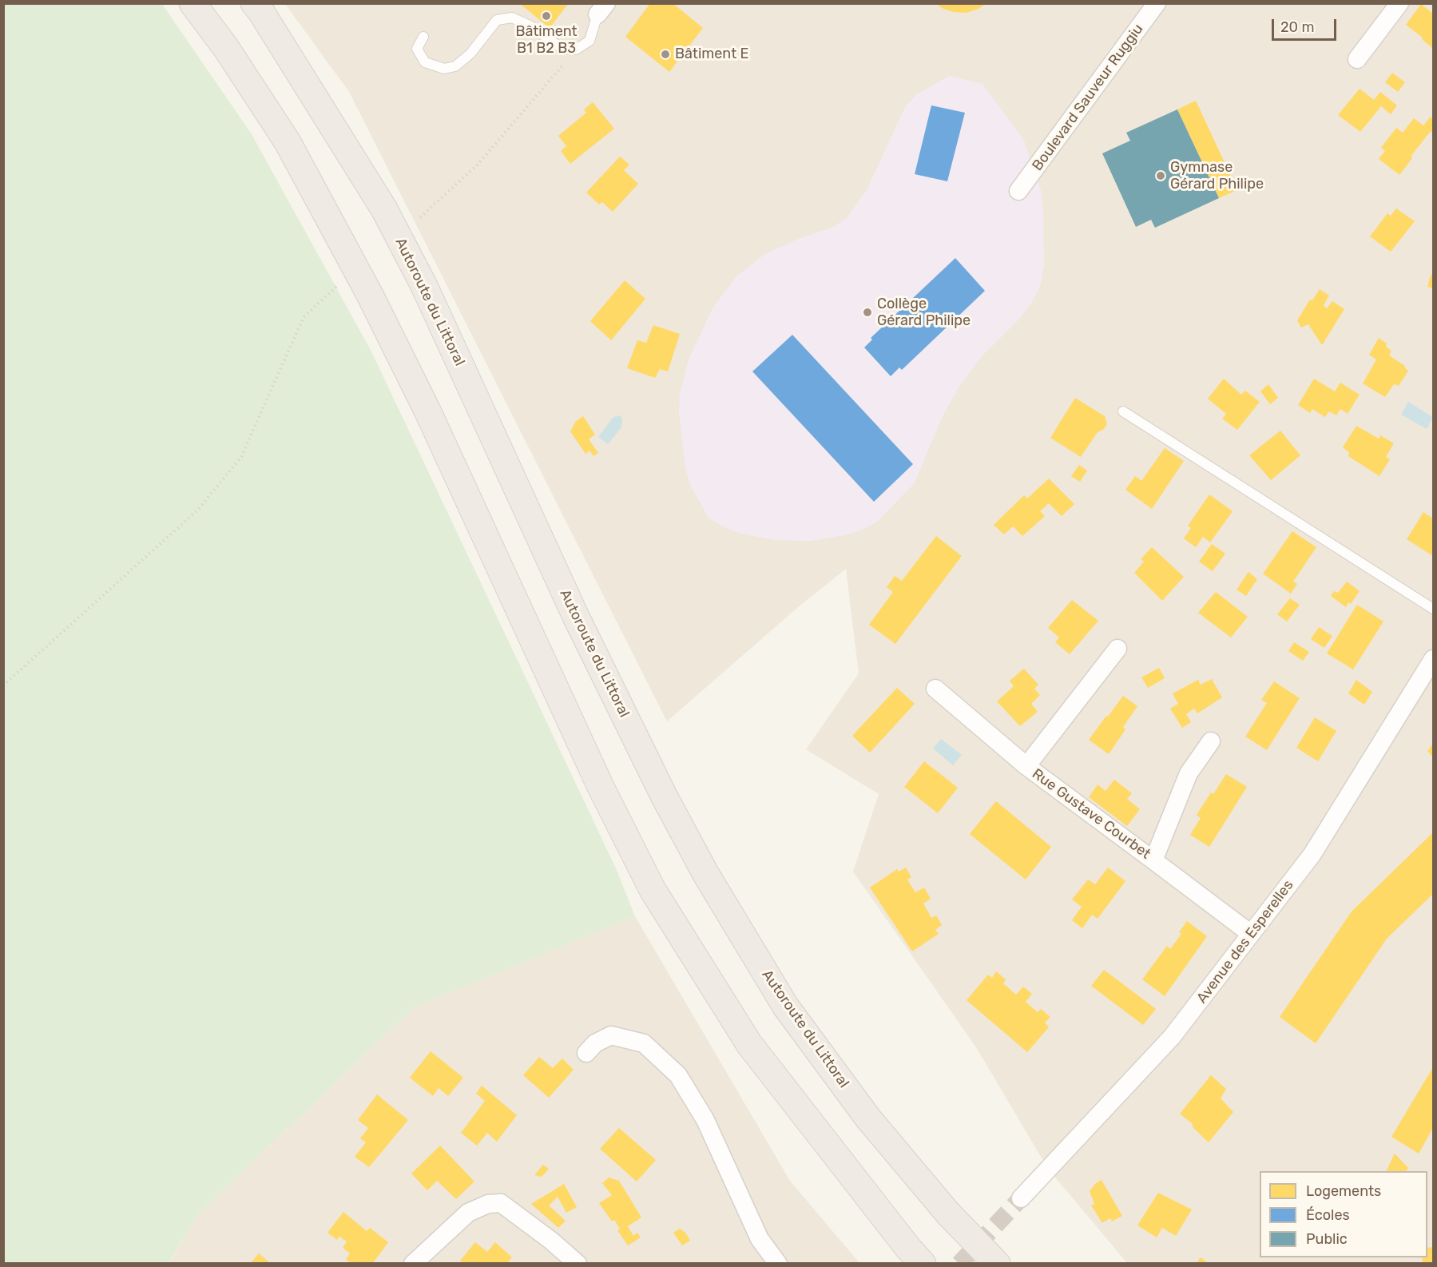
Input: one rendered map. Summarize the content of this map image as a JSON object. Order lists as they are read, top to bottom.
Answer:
{
  "streets": {
    "highway": ["Autoroute du Littoral"],
    "street": ["Boulevard Sauveur Ruggiu", "Rue Gustave Courbet", "Avenue des Esperelles"]
  },
  "crossings": [
    ["Rue Gustave Courbet", "Avenue des Esperelles"]
  ],
  "places": [
    "Bâtiment B1 B2 B3",
    "Bâtiment E",
    "Gymnase Gérard Philipe",
    "Collège Gérard Philipe"
  ],
  "legend": ["Logements", "Écoles", "Public"],
  "scale_bar": "20 m"
}
